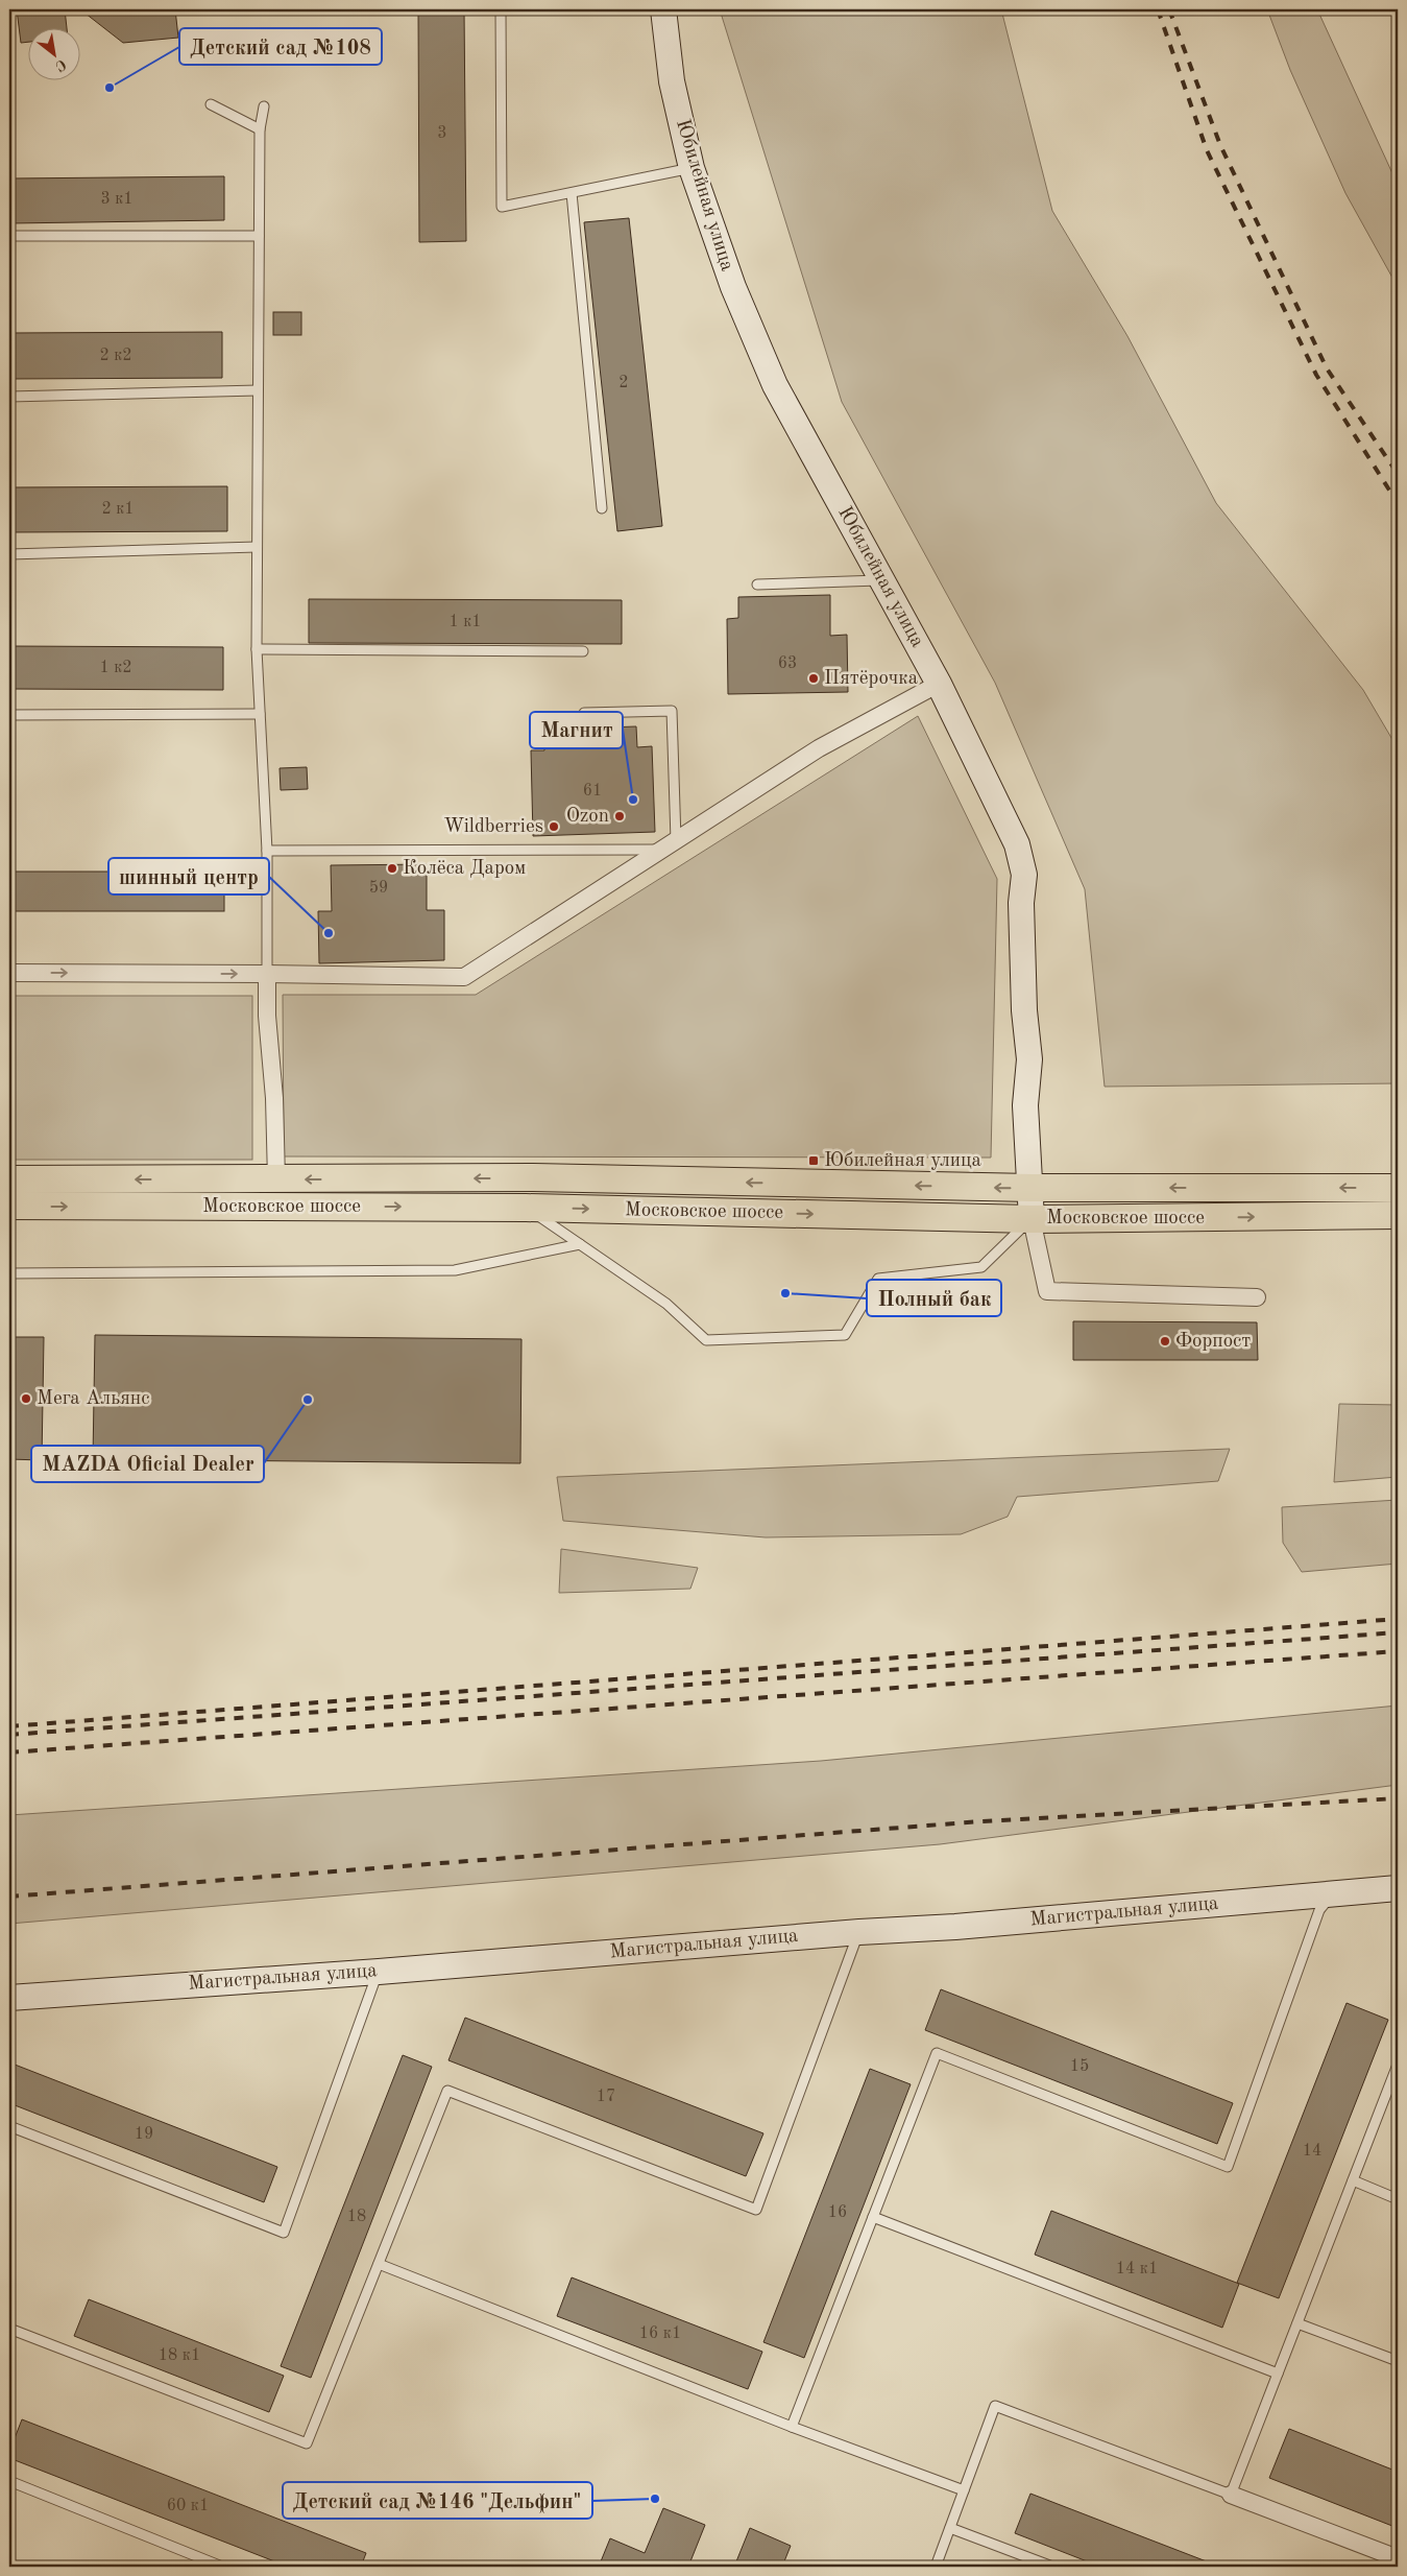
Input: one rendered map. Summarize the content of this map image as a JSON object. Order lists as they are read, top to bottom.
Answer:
{
  "streets": {
    "main road": ["Московское шоссе"],
    "street": ["Юбилейная улица", "Магистральная улица"]
  },
  "crossings": [
    ["Юбилейная улица", "Московское шоссе"]
  ],
  "places": {
    "other": [
      "Детский сад №108",
      "Пятёрочка",
      "Магнит",
      "Ozon",
      "Wildberries",
      "Колёса Даром",
      "шинный центр",
      "Полный бак",
      "Форпост",
      "Мега Альянс",
      "MAZDA Oficial Dealer",
      "Детский сад №146 \"Дельфин\""
    ],
    "transit": ["Юбилейная улица"]
  },
  "house_numbers": [
    "3",
    "3 к1",
    "2 к2",
    "2",
    "2 к1",
    "1 к1",
    "63",
    "1 к2",
    "61",
    "59",
    "15",
    "17",
    "19",
    "14",
    "16",
    "18",
    "14 к1",
    "16 к1",
    "18 к1",
    "60 к1"
  ],
  "north": "bottom right"
}
